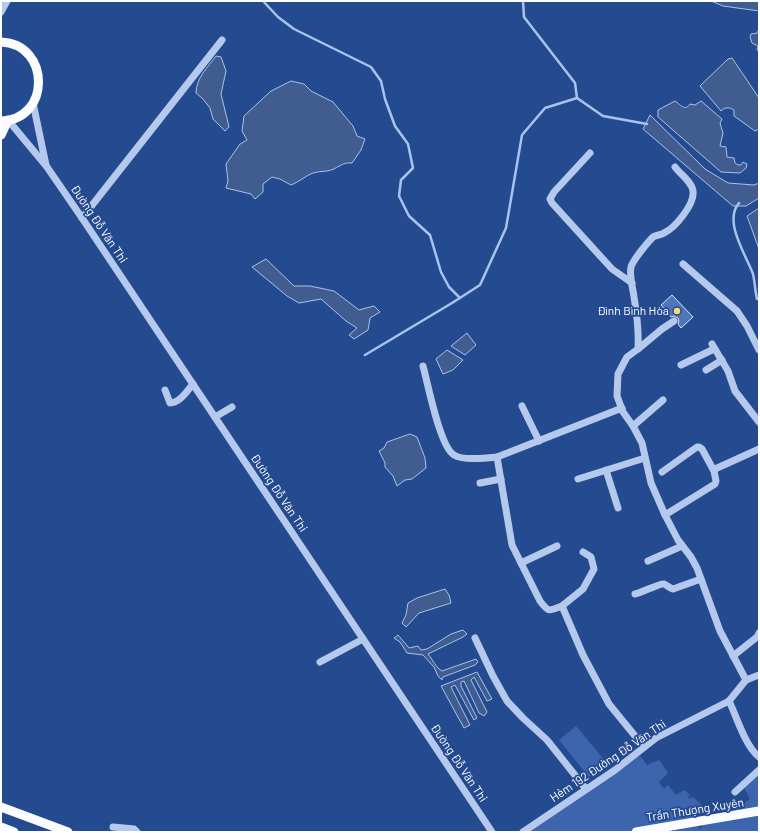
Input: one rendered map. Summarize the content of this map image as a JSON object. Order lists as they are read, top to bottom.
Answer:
{
  "streets": {
    "main road": ["Trần Thượng Xuyên"],
    "street": ["Đường Đỗ Văn Thi", "Hẻm 192 Đường Đỗ Văn Thi"]
  },
  "places": ["Đình Bình Hòa"]
}
